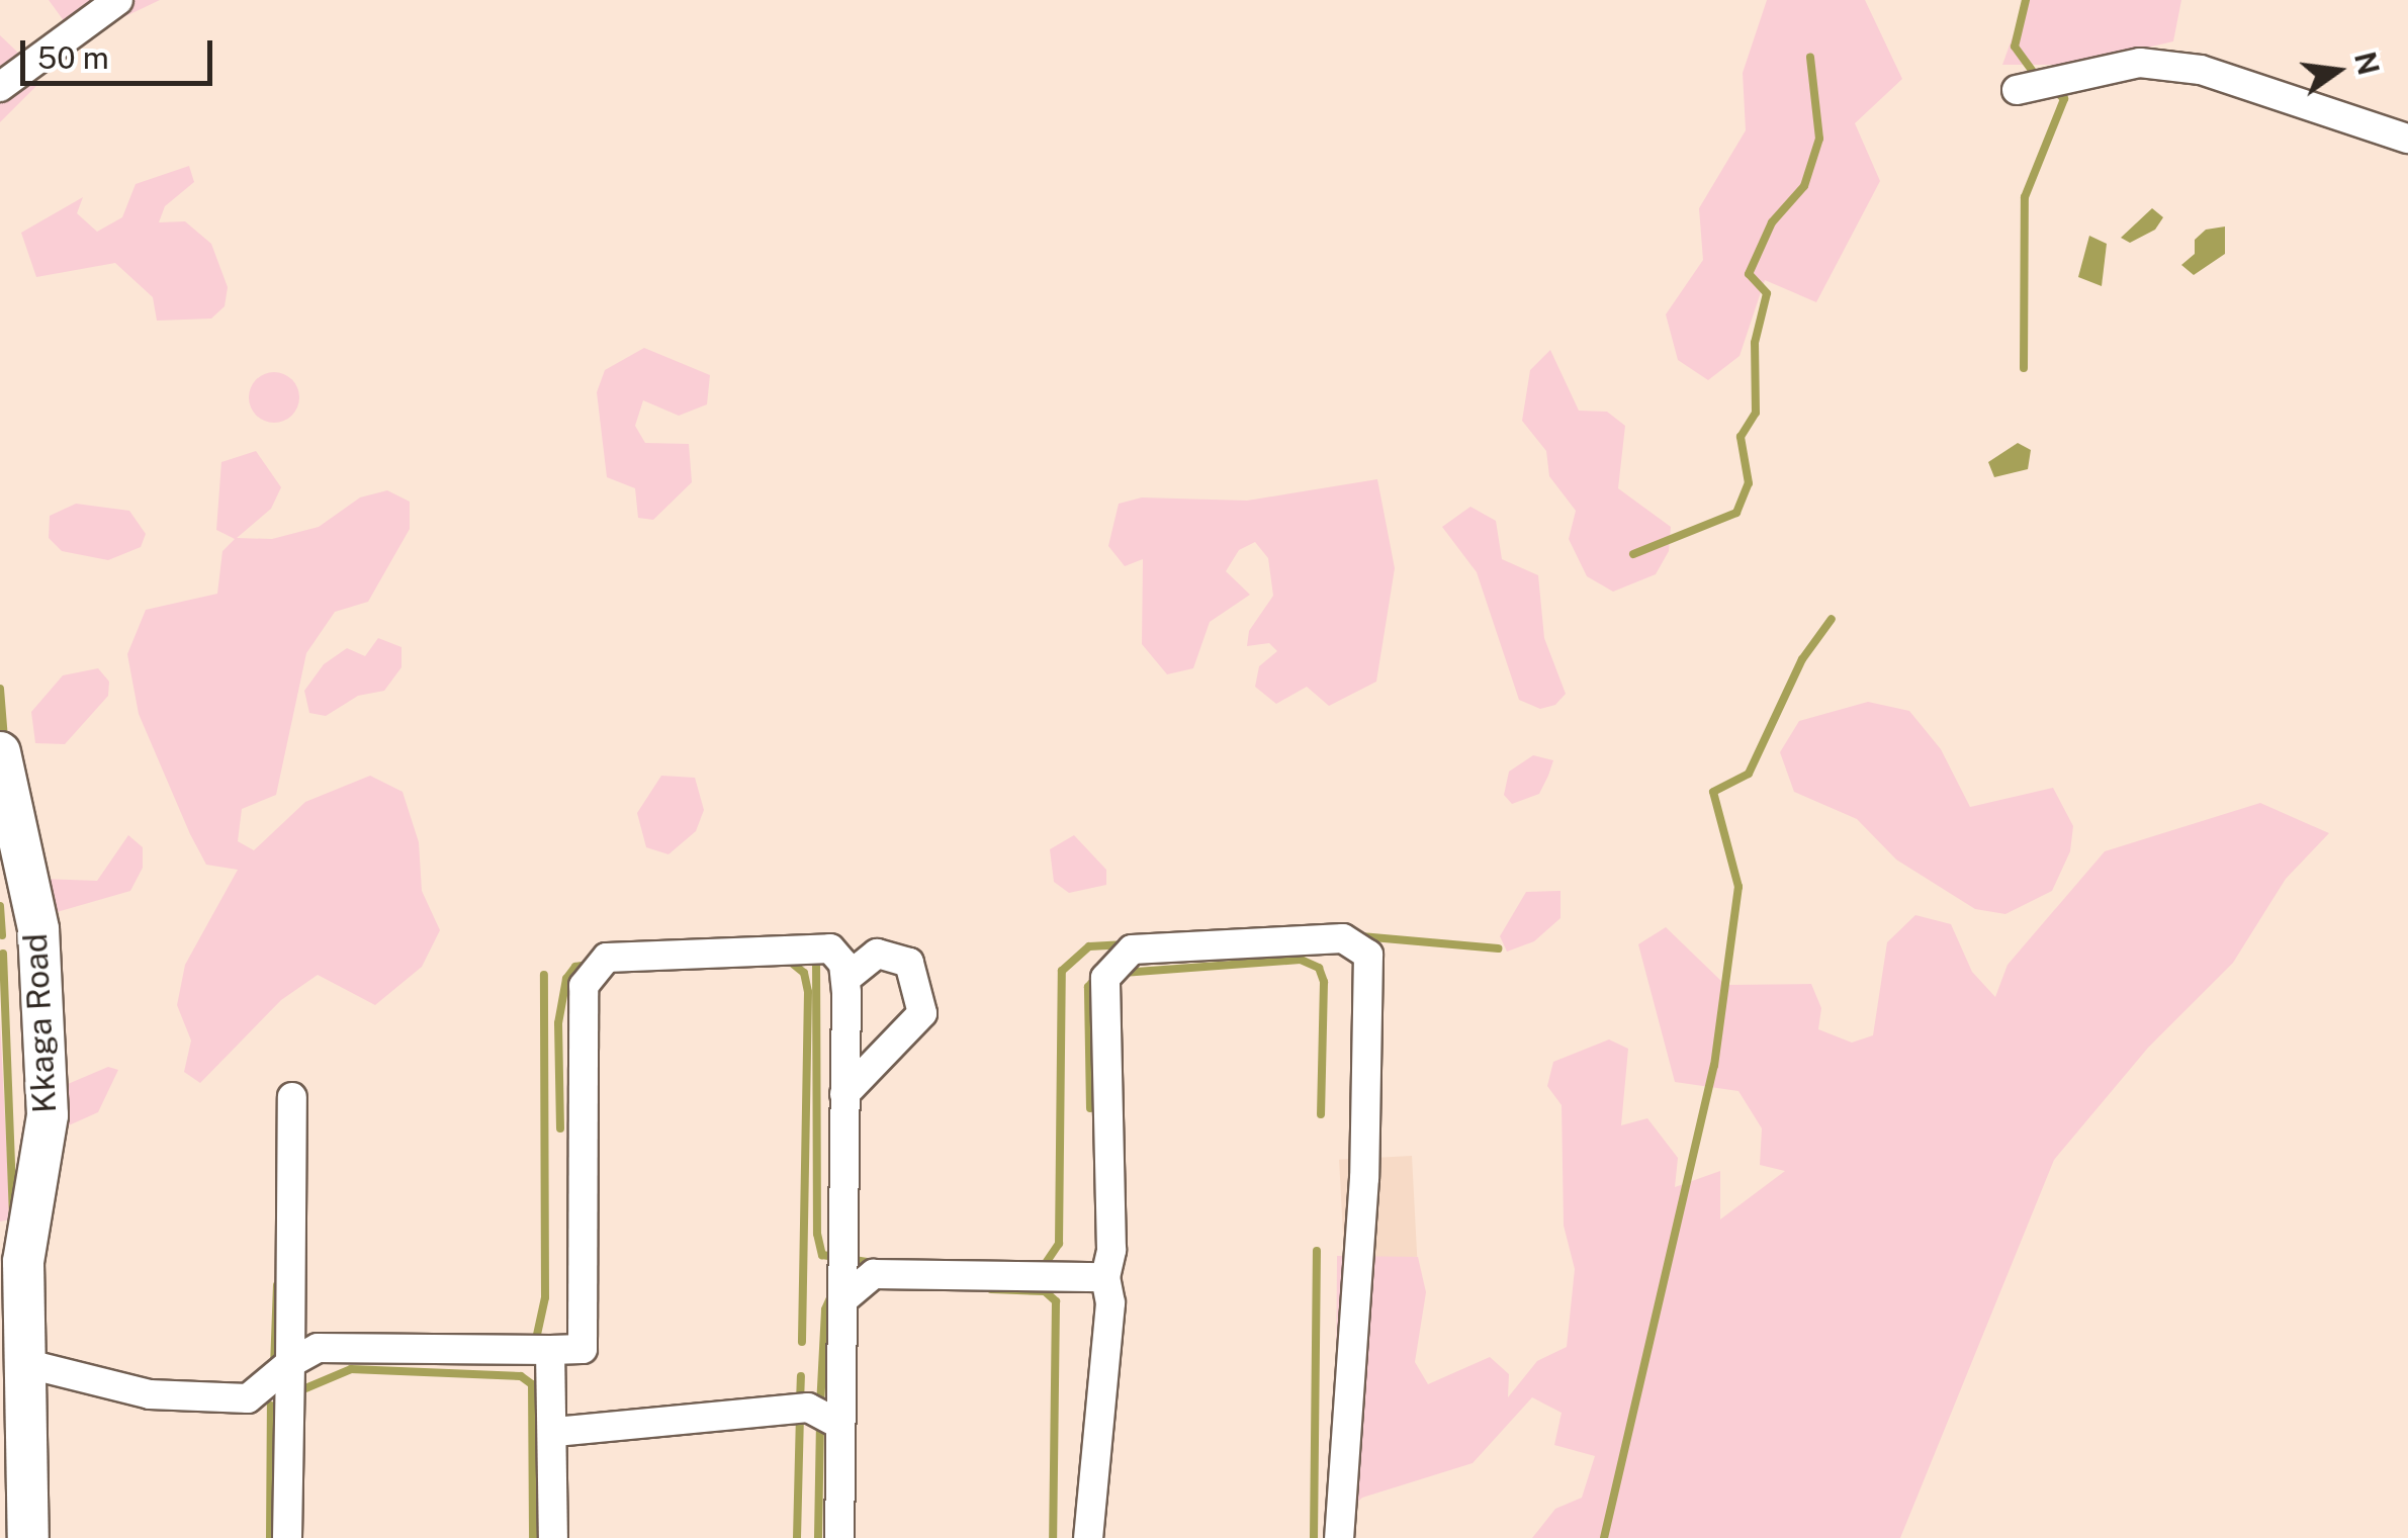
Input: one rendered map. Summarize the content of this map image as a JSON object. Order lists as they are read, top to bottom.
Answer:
{
  "streets": {
    "street": ["Kkaga Road"]
  },
  "scale_bar": "50 m",
  "north": "right"
}
